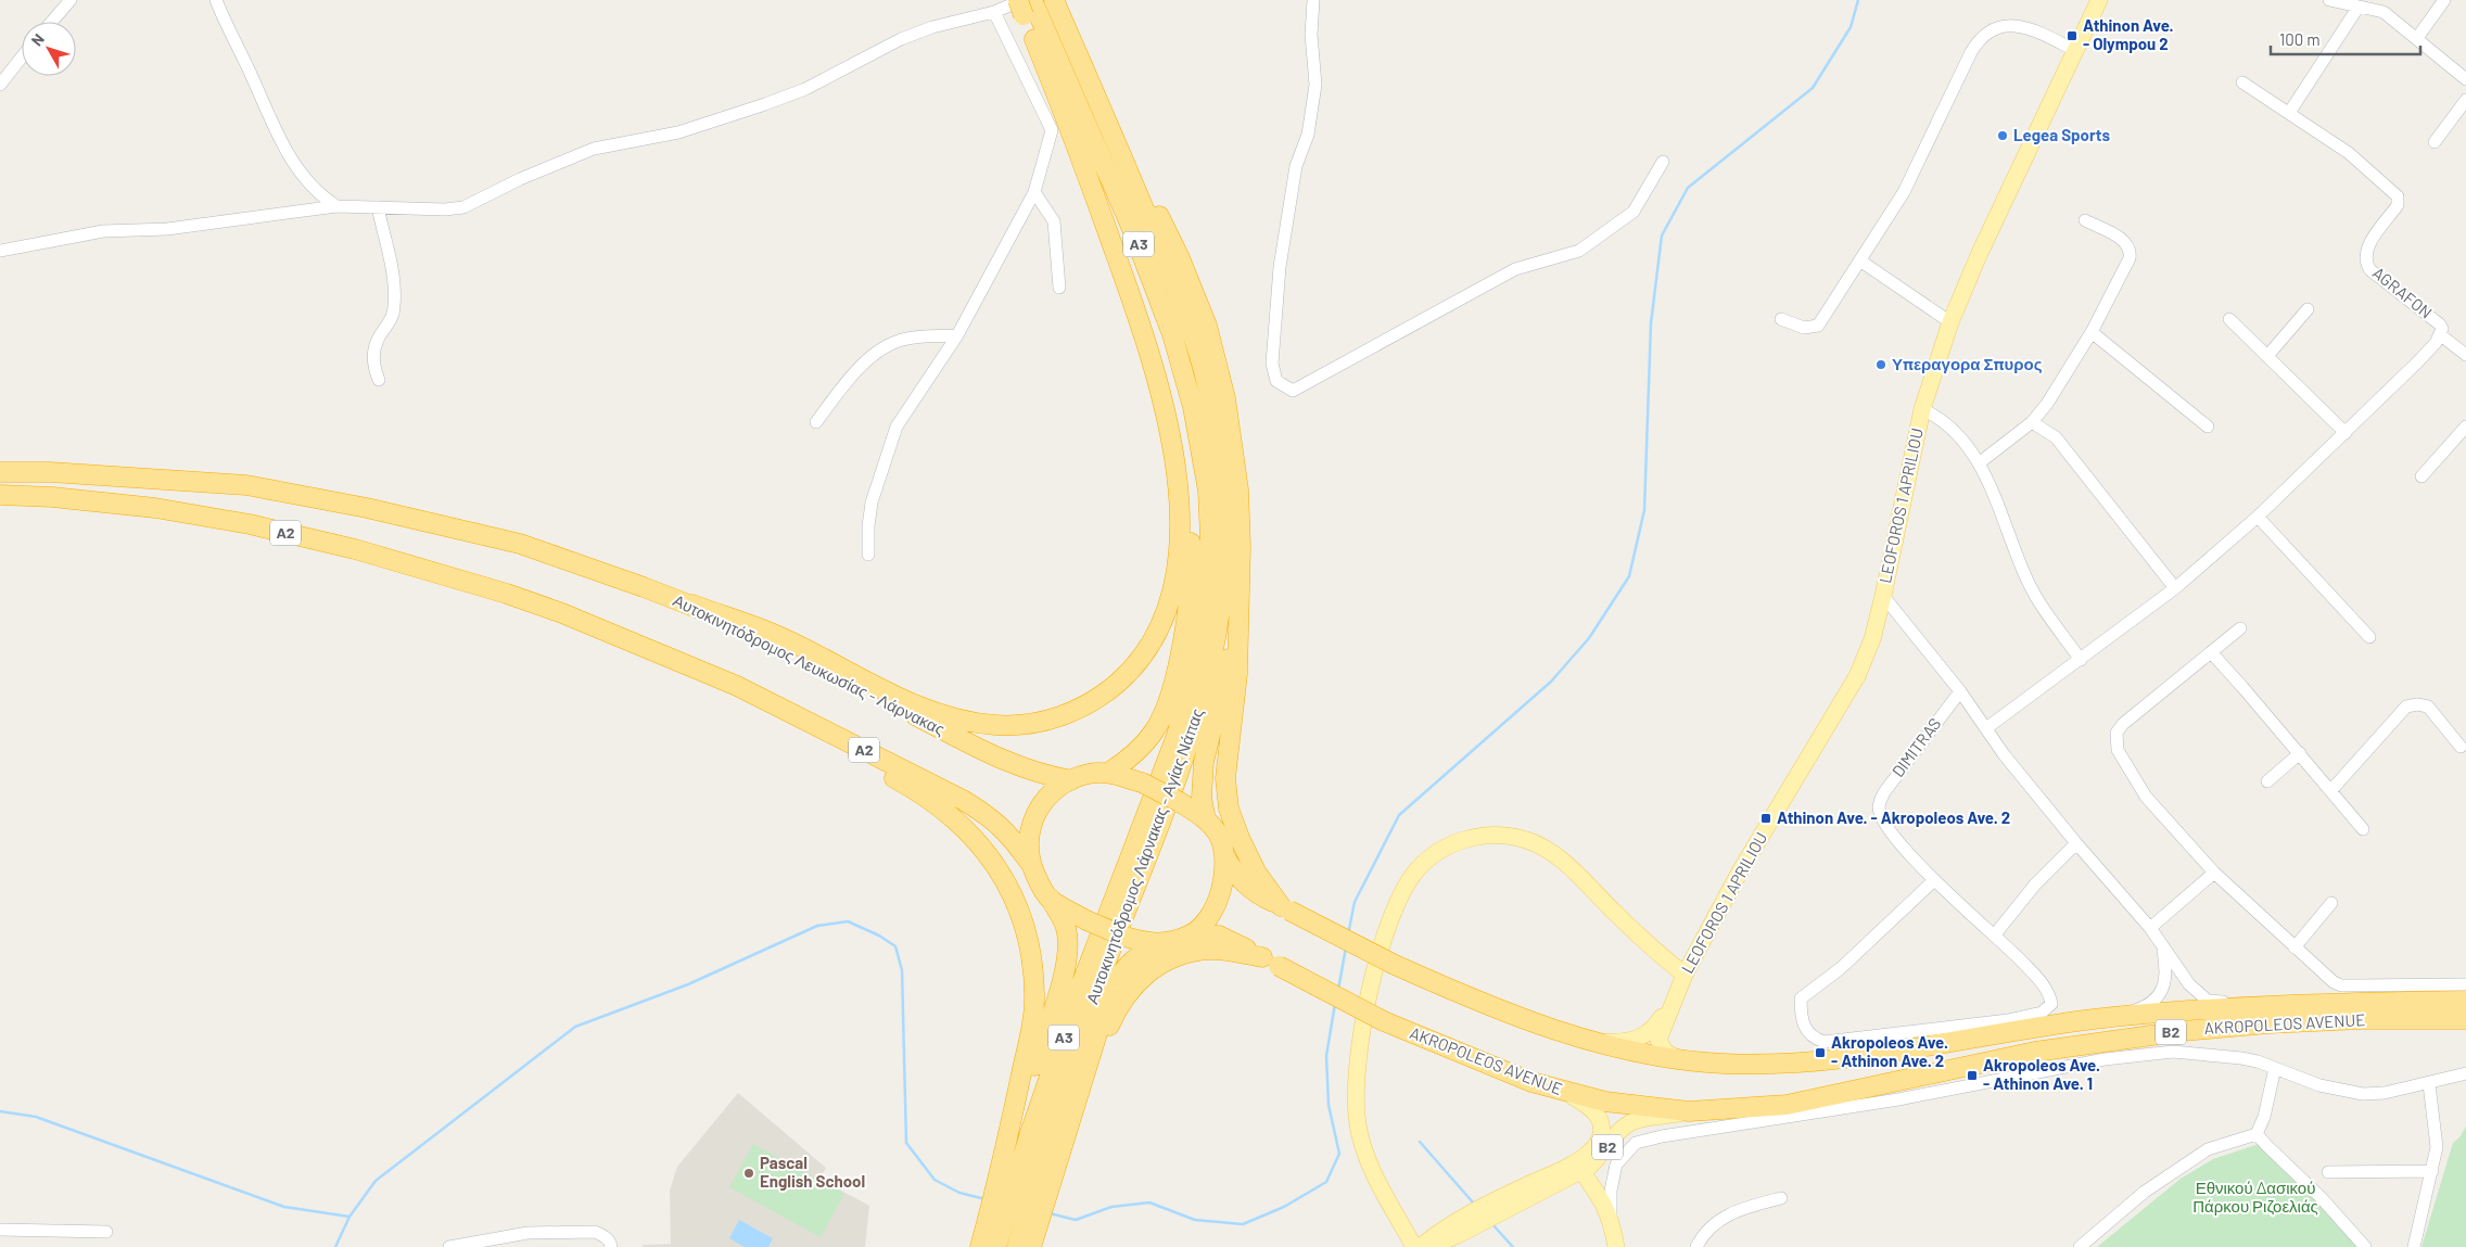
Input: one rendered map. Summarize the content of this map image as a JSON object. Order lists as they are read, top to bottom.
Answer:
{
  "streets": {
    "highway": [
      "A3",
      "A2",
      "Αυτοκινητόδρομος Λευκωσίας - Λάρνακας",
      "Αυτοκινητόδρομος Λάρνακας - Αγίας Νάπας",
      "AKROPOLEOS AVENUE",
      "B2"
    ],
    "main road": ["LEOFOROS 1 APRILIOU"],
    "street": ["AGRAFON", "DIMITRAS"]
  },
  "crossings": [
    ["LEOFOROS 1 APRILIOU", "AKROPOLEOS AVENUE"],
    ["A2", "Αυτοκινητόδρομος Λευκωσίας - Λάρνακας"],
    ["A2", "B2"],
    ["Αυτοκινητόδρομος Λευκωσίας - Λάρνακας", "B2"],
    ["AKROPOLEOS AVENUE", "B2"]
  ],
  "parks": ["Εθνικού Δασικού Πάρκου Ριζοελιάς"],
  "places": {
    "transit": [
      "Athinon Ave. - Olympou 2",
      "Athinon Ave. - Akropoleos Ave. 2",
      "Akropoleos Ave. - Athinon Ave. 2",
      "Akropoleos Ave. - Athinon Ave. 1"
    ],
    "other": ["Legea Sports", "Υπεραγορα Σπυρος", "Pascal English School"]
  },
  "scale_bar": "100 m",
  "north": "top left"
}
